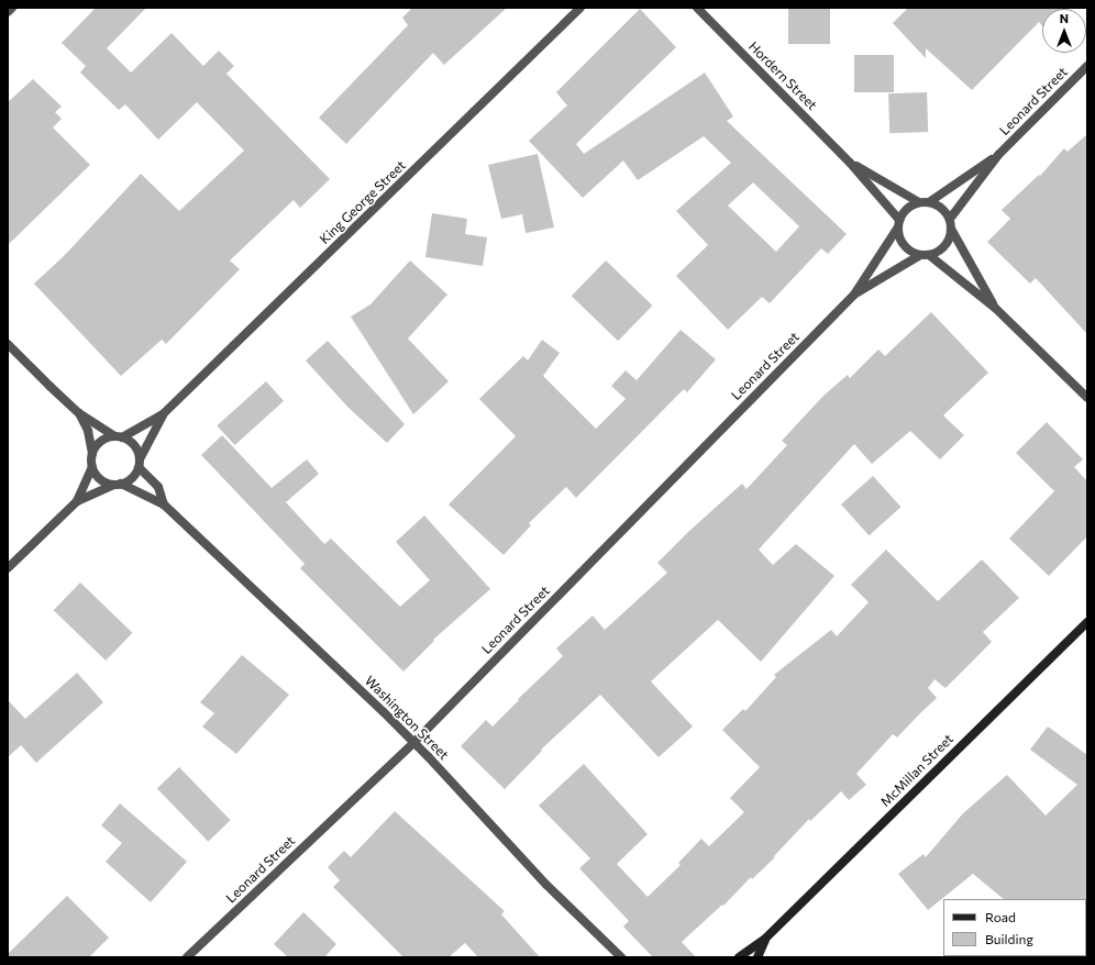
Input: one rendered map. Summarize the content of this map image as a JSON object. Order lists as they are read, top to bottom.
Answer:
{
  "streets": {
    "main road": ["McMillan Street"],
    "street": [
      "Hordern Street",
      "Leonard Street",
      "King George Street",
      "Washington Street"
    ]
  },
  "crossings": [
    ["Hordern Street", "Leonard Street"],
    ["Leonard Street", "Washington Street"],
    ["King George Street", "Washington Street"]
  ],
  "legend": ["Road", "Building"],
  "north": "top"
}
